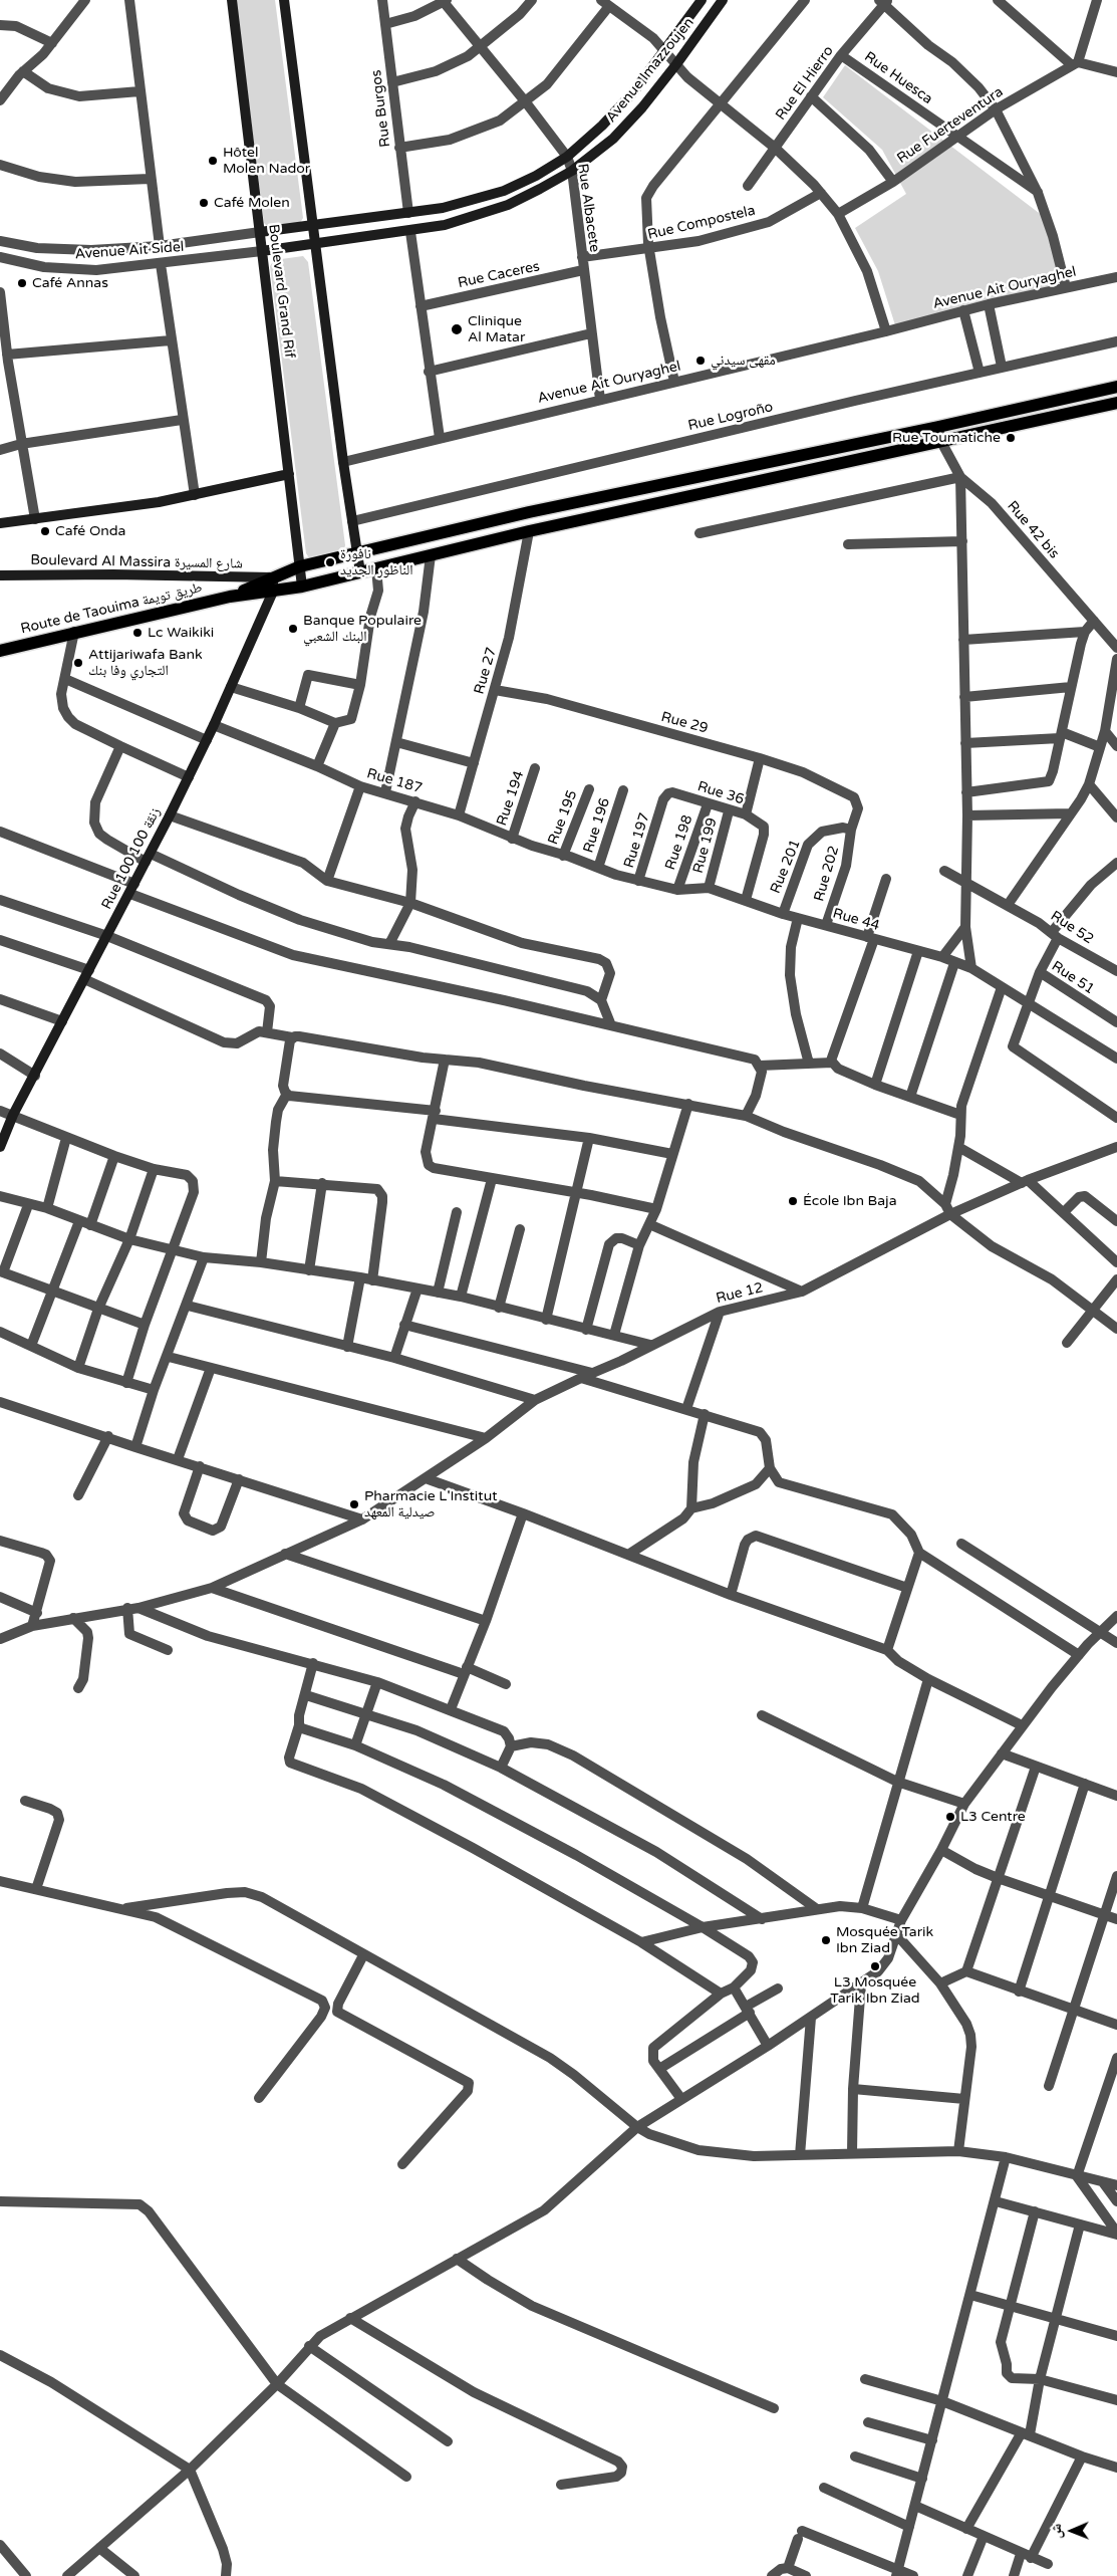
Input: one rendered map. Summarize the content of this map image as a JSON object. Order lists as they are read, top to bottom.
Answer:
{
  "streets": {
    "main road": ["Route de Taouima طريق تويمة"],
    "street": [
      "Avenue Imazzoujen",
      "Rue Huesca",
      "Rue El Hierro",
      "Rue Burgos",
      "Rue Fuerteventura",
      "Rue Albacete",
      "Rue Compostela",
      "Avenue Ait Sidel",
      "Rue Caceres",
      "Avenue Ait Ouryaghel",
      "Boulevard Grand Rif",
      "Rue Logroño",
      "Rue 42 bis",
      "Boulevard Al Massira شارع المسيرة",
      "Rue 27",
      "Rue 29",
      "Rue 187",
      "Rue 36",
      "Rue 194",
      "Rue 195",
      "Rue 196",
      "Rue 197",
      "Rue 198",
      "Rue 199",
      "Rue 100 زنقة 100",
      "Rue 201",
      "Rue 202",
      "Rue 44",
      "Rue 52",
      "Rue 51",
      "Rue 12"
    ]
  },
  "crossings": [
    ["Avenue Imazzoujen", "Rue Burgos"],
    ["Avenue Imazzoujen", "Rue Albacete"],
    ["Avenue Imazzoujen", "Avenue Ait Sidel"],
    ["Avenue Imazzoujen", "Boulevard Grand Rif"],
    ["Rue Huesca", "Rue El Hierro"],
    ["Rue Huesca", "Rue Fuerteventura"],
    ["Rue Albacete", "Rue Compostela"],
    ["Rue Albacete", "Rue Caceres"],
    ["Rue Albacete", "Avenue Ait Ouryaghel"],
    ["Avenue Ait Sidel", "Boulevard Grand Rif"],
    ["Boulevard Grand Rif", "Route de Taouima طريق تويمة"],
    ["Rue 42 bis", "Route de Taouima طريق تويمة"],
    ["Boulevard Al Massira شارع المسيرة", "Route de Taouima طريق تويمة"],
    ["Boulevard Al Massira شارع المسيرة", "Rue 100 زنقة 100"],
    ["Route de Taouima طريق تويمة", "Rue 27"],
    ["Route de Taouima طريق تويمة", "Rue 100 زنقة 100"],
    ["Rue 27", "Rue 29"],
    ["Rue 27", "Rue 187"],
    ["Rue 29", "Rue 201"],
    ["Rue 29", "Rue 202"],
    ["Rue 187", "Rue 194"],
    ["Rue 187", "Rue 195"],
    ["Rue 187", "Rue 100 زنقة 100"],
    ["Rue 187", "Rue 44"],
    ["Rue 36", "Rue 197"],
    ["Rue 36", "Rue 198"],
    ["Rue 36", "Rue 199"],
    ["Rue 36", "Rue 44"],
    ["Rue 195", "Rue 44"],
    ["Rue 196", "Rue 44"],
    ["Rue 197", "Rue 44"],
    ["Rue 198", "Rue 44"],
    ["Rue 199", "Rue 44"],
    ["Rue 201", "Rue 202"],
    ["Rue 201", "Rue 44"],
    ["Rue 202", "Rue 44"]
  ],
  "places": [
    "Hôtel Molen Nador",
    "Café Molen",
    "Café Annas",
    "Clinique Al Matar",
    "مقهى سيدني",
    "Rue Toumatiche",
    "Café Onda",
    "نافورة الناظور الجديد",
    "Banque Populaire البنك الشعبي",
    "Lc Waikiki",
    "Attijariwafa Bank التجاري وفا بنك",
    "École Ibn Baja",
    "Pharmacie L'Institut صيدلية المعهد",
    "L3 Centre",
    "Mosquée Tarik Ibn Ziad",
    "L3 Mosquée Tarik Ibn Ziad"
  ],
  "north": "left"
}
